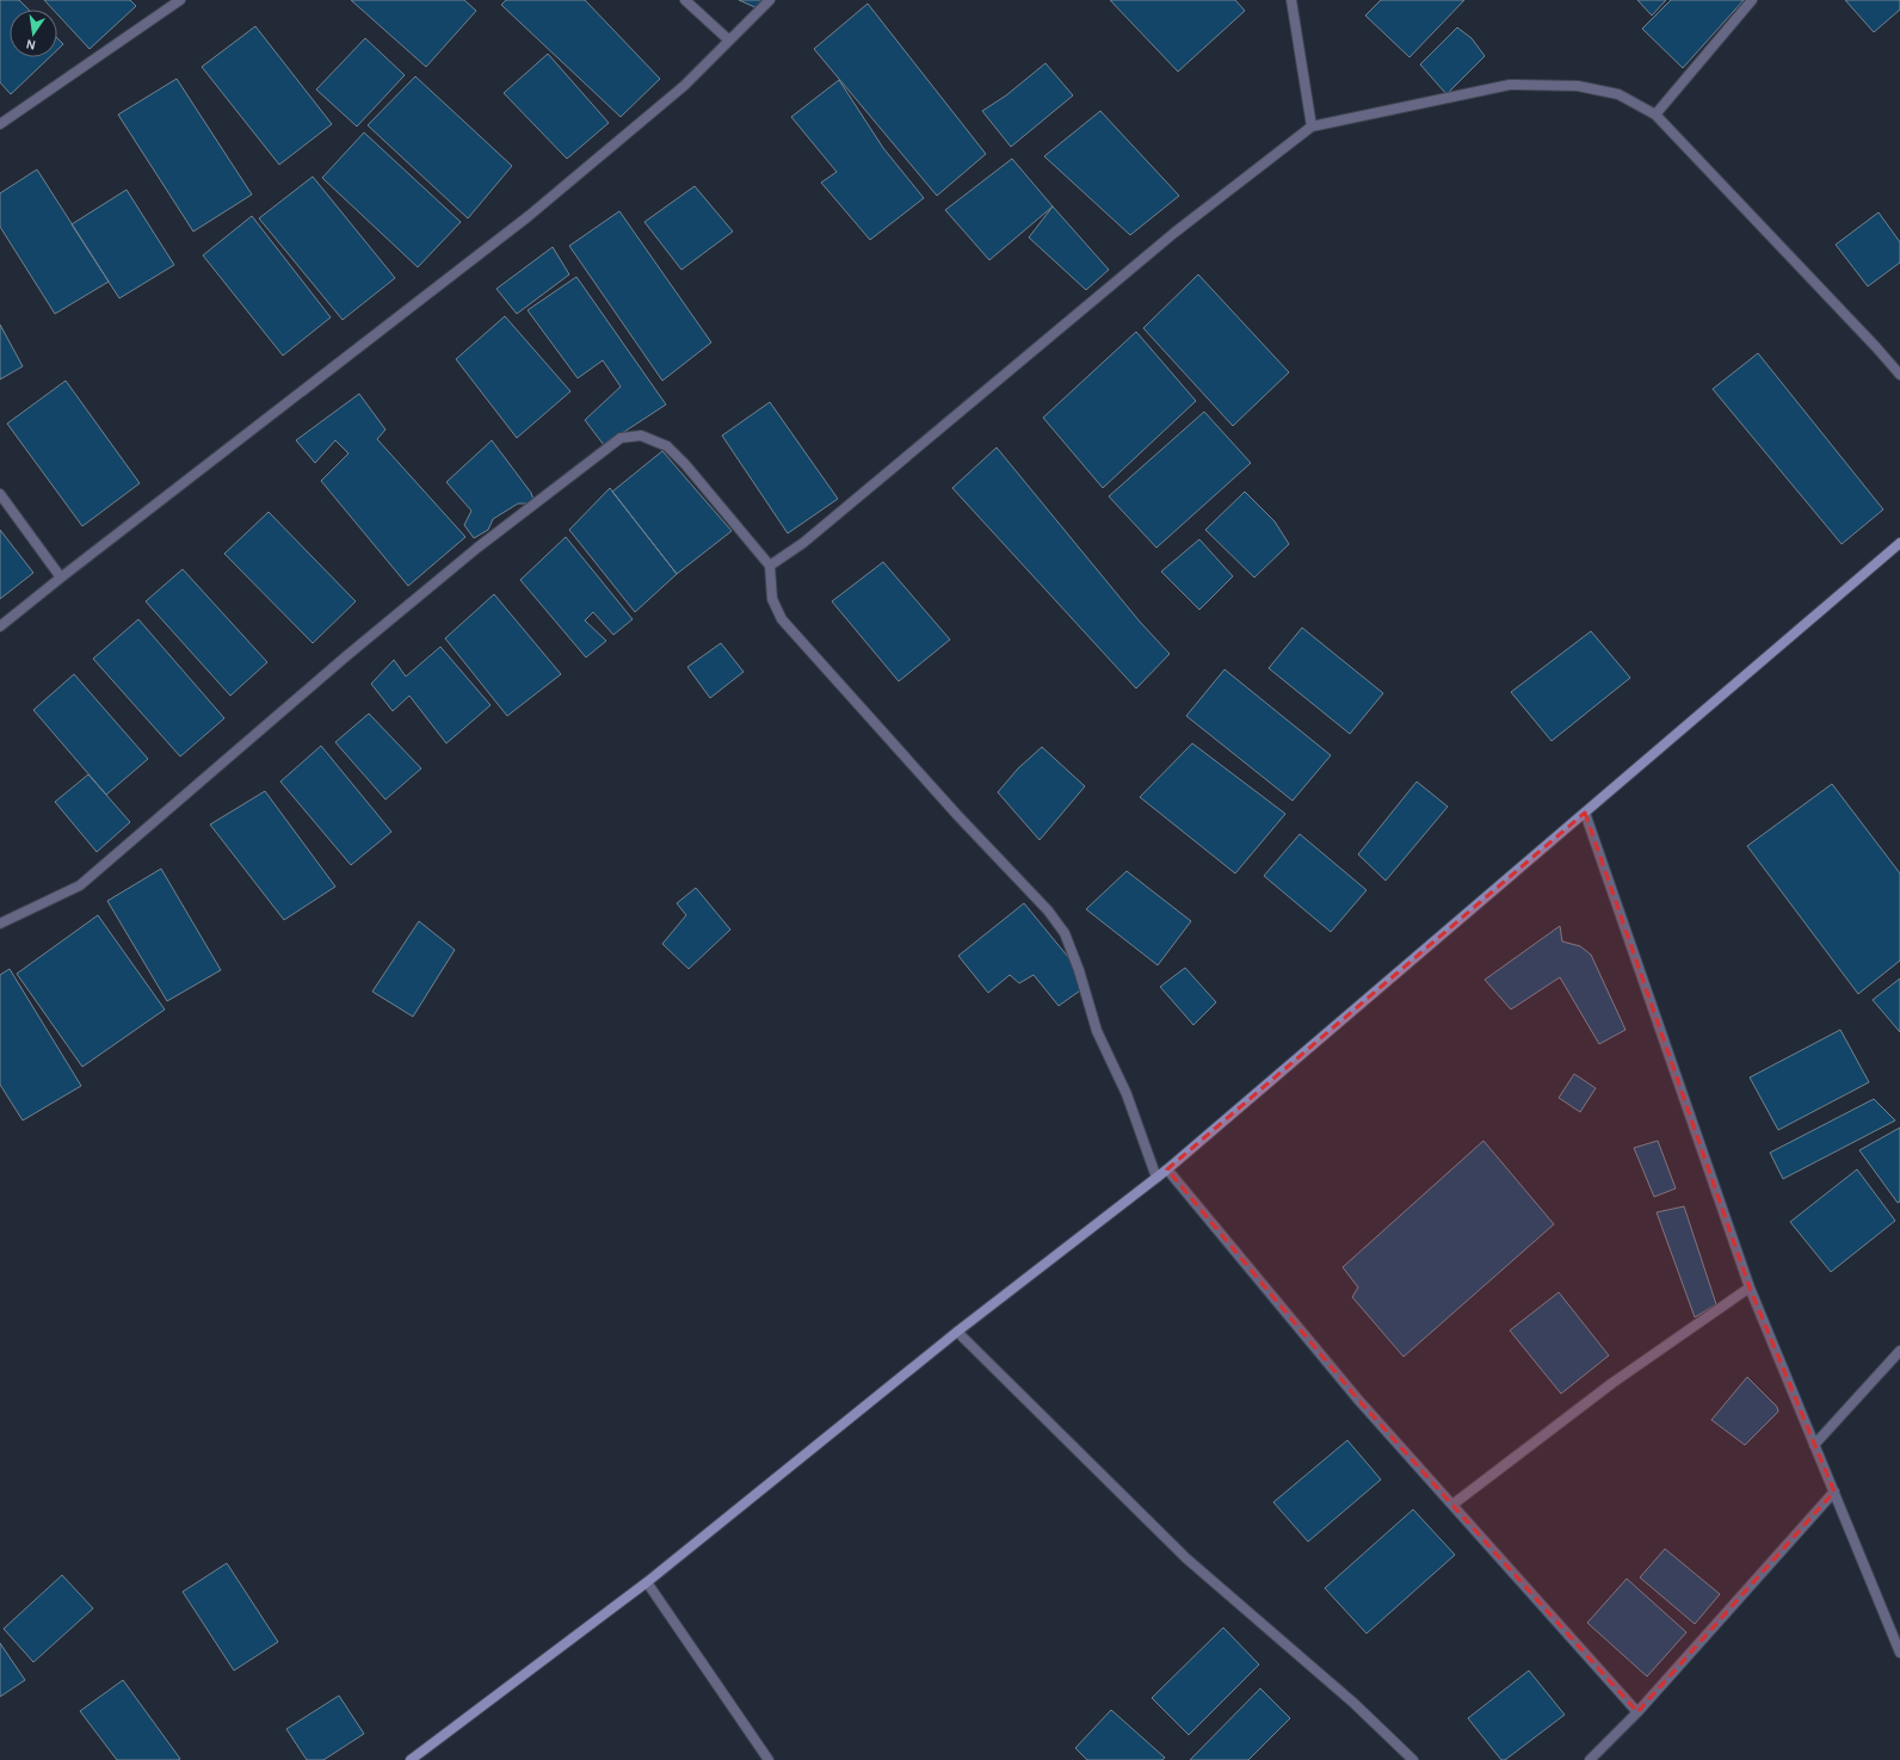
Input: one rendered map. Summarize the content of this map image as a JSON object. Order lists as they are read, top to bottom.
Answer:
{
  "north": "bottom"
}
